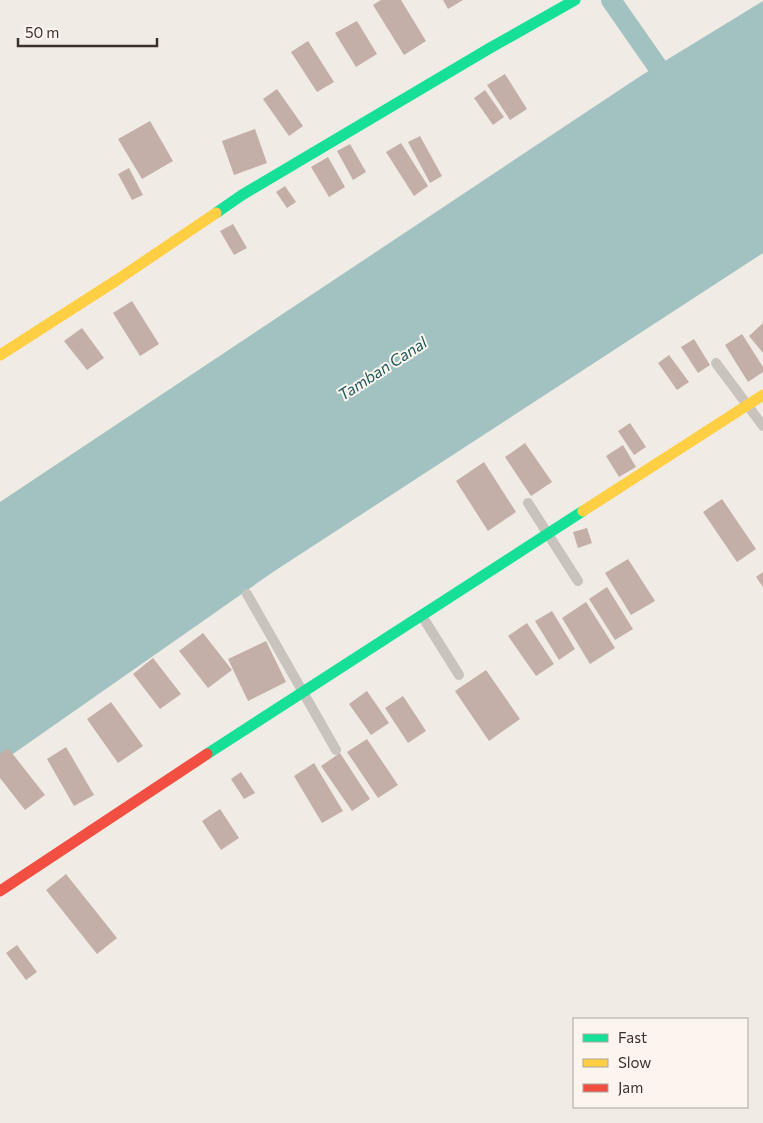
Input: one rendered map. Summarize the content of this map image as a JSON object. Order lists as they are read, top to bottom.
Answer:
{
  "water": ["Tamban Canal"],
  "legend": ["Fast", "Slow", "Jam"],
  "scale_bar": "50 m"
}
